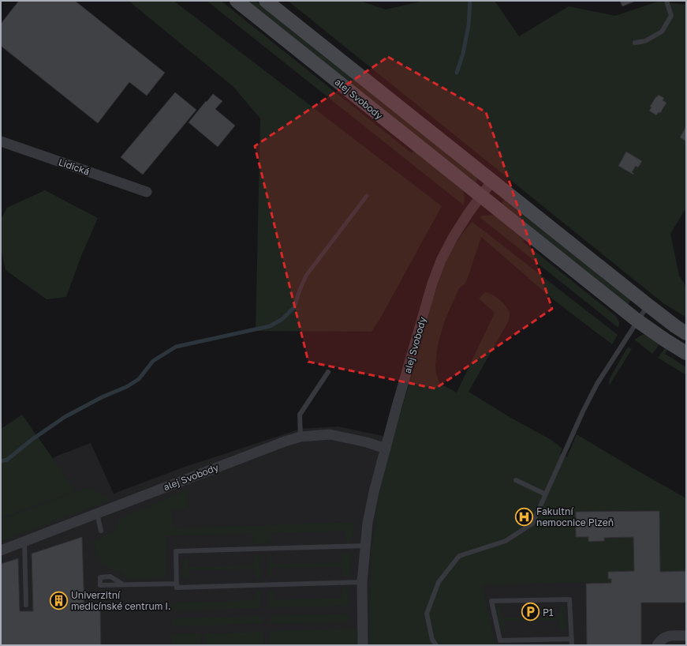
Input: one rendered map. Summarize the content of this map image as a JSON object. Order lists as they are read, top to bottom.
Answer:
{
  "streets": {
    "street": ["alej Svobody", "Lidická"]
  },
  "places": {
    "hospital": ["Fakultní nemocnice Plzeň"],
    "building": ["Univerzitní medicínské centrum I."],
    "parking": ["P1"]
  }
}
